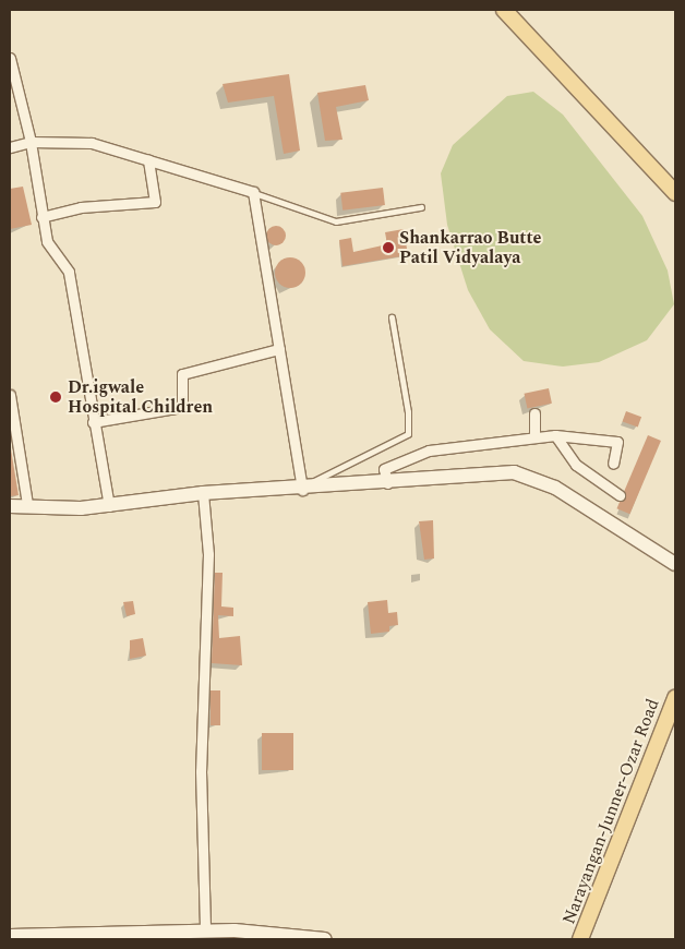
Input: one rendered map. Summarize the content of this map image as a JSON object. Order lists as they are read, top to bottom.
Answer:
{
  "streets": {
    "main road": ["Narayangan-Junner-Ozar Road"]
  },
  "places": ["Shankarrao Butte Patil Vidyalaya", "Dr.igwale Hospital Children"]
}
